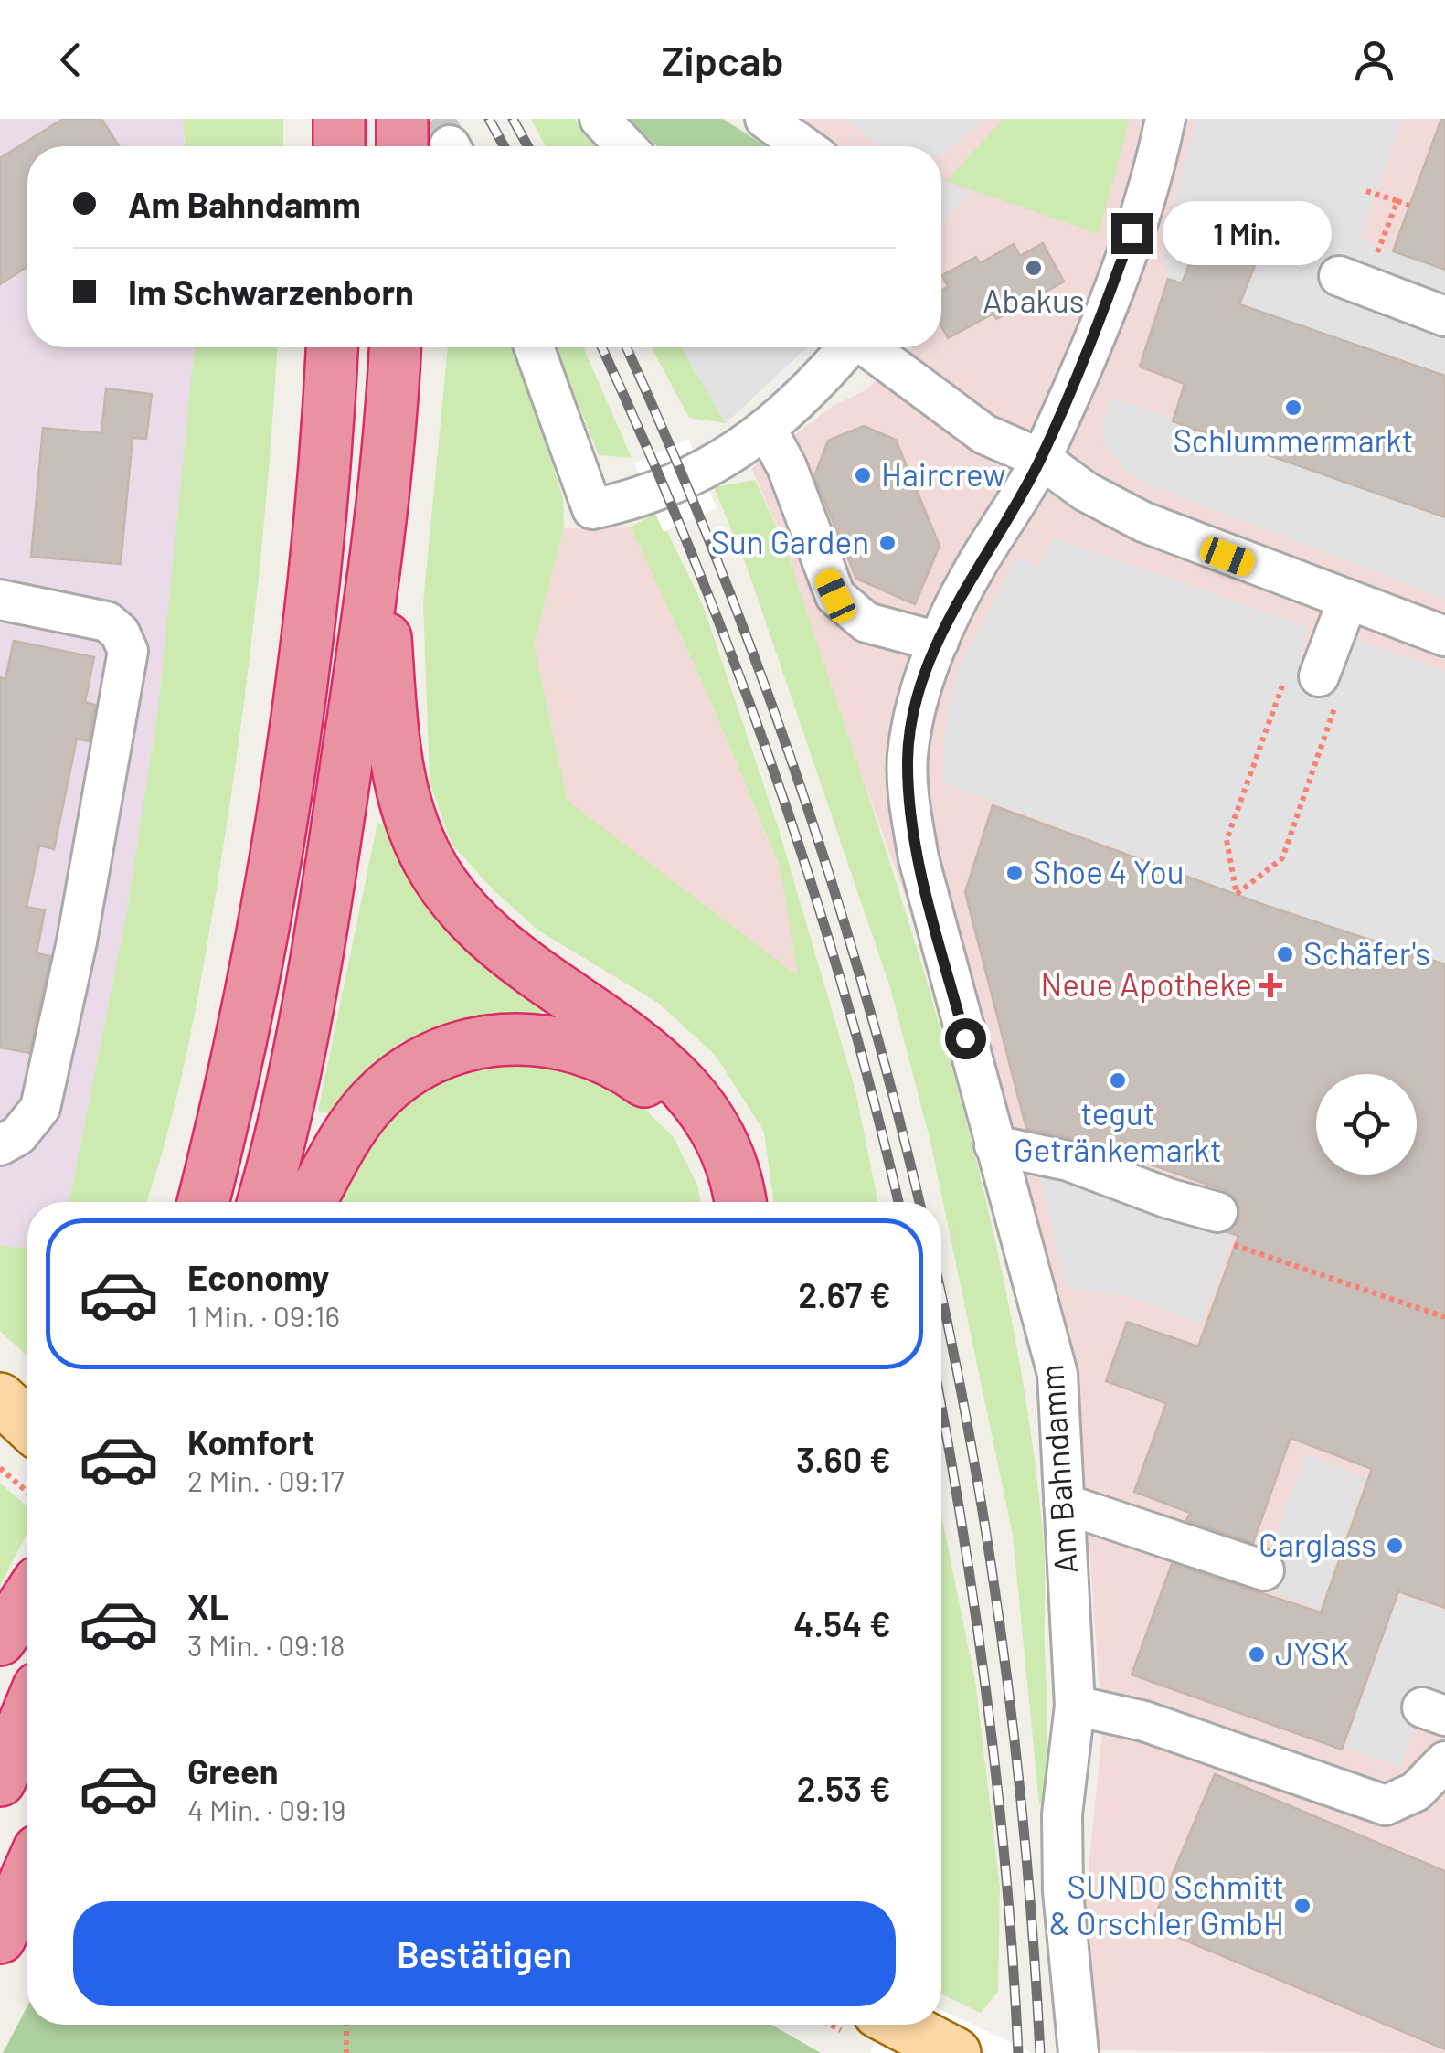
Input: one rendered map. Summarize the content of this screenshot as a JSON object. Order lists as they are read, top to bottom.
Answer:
{
  "streets": {
    "street": ["Am Bahndamm"]
  },
  "places": {
    "other": [
      "Abakus",
      "Schlummermarkt",
      "Haircrew",
      "Sun Garden",
      "Shoe 4 You",
      "Schäfer's",
      "tegut Getränkemarkt",
      "Carglass",
      "JYSK",
      "SUNDO Schmitt & Orschler GmbH"
    ],
    "health": ["Neue Apotheke"]
  },
  "page": {
    "header": "Zipcab",
    "banner": ["Am Bahndamm", "Im Schwarzenborn"],
    "bubble": "1 Min.",
    "list": [
      {
        "name": "Economy",
        "note": "1 Min. · 09:16",
        "value": "2.67 €"
      },
      {
        "name": "Komfort",
        "note": "2 Min. · 09:17",
        "value": "3.60 €"
      },
      {
        "name": "XL",
        "note": "3 Min. · 09:18",
        "value": "4.54 €"
      },
      {
        "name": "Green",
        "note": "4 Min. · 09:19",
        "value": "2.53 €"
      }
    ],
    "buttons": "Bestätigen"
  }
}
